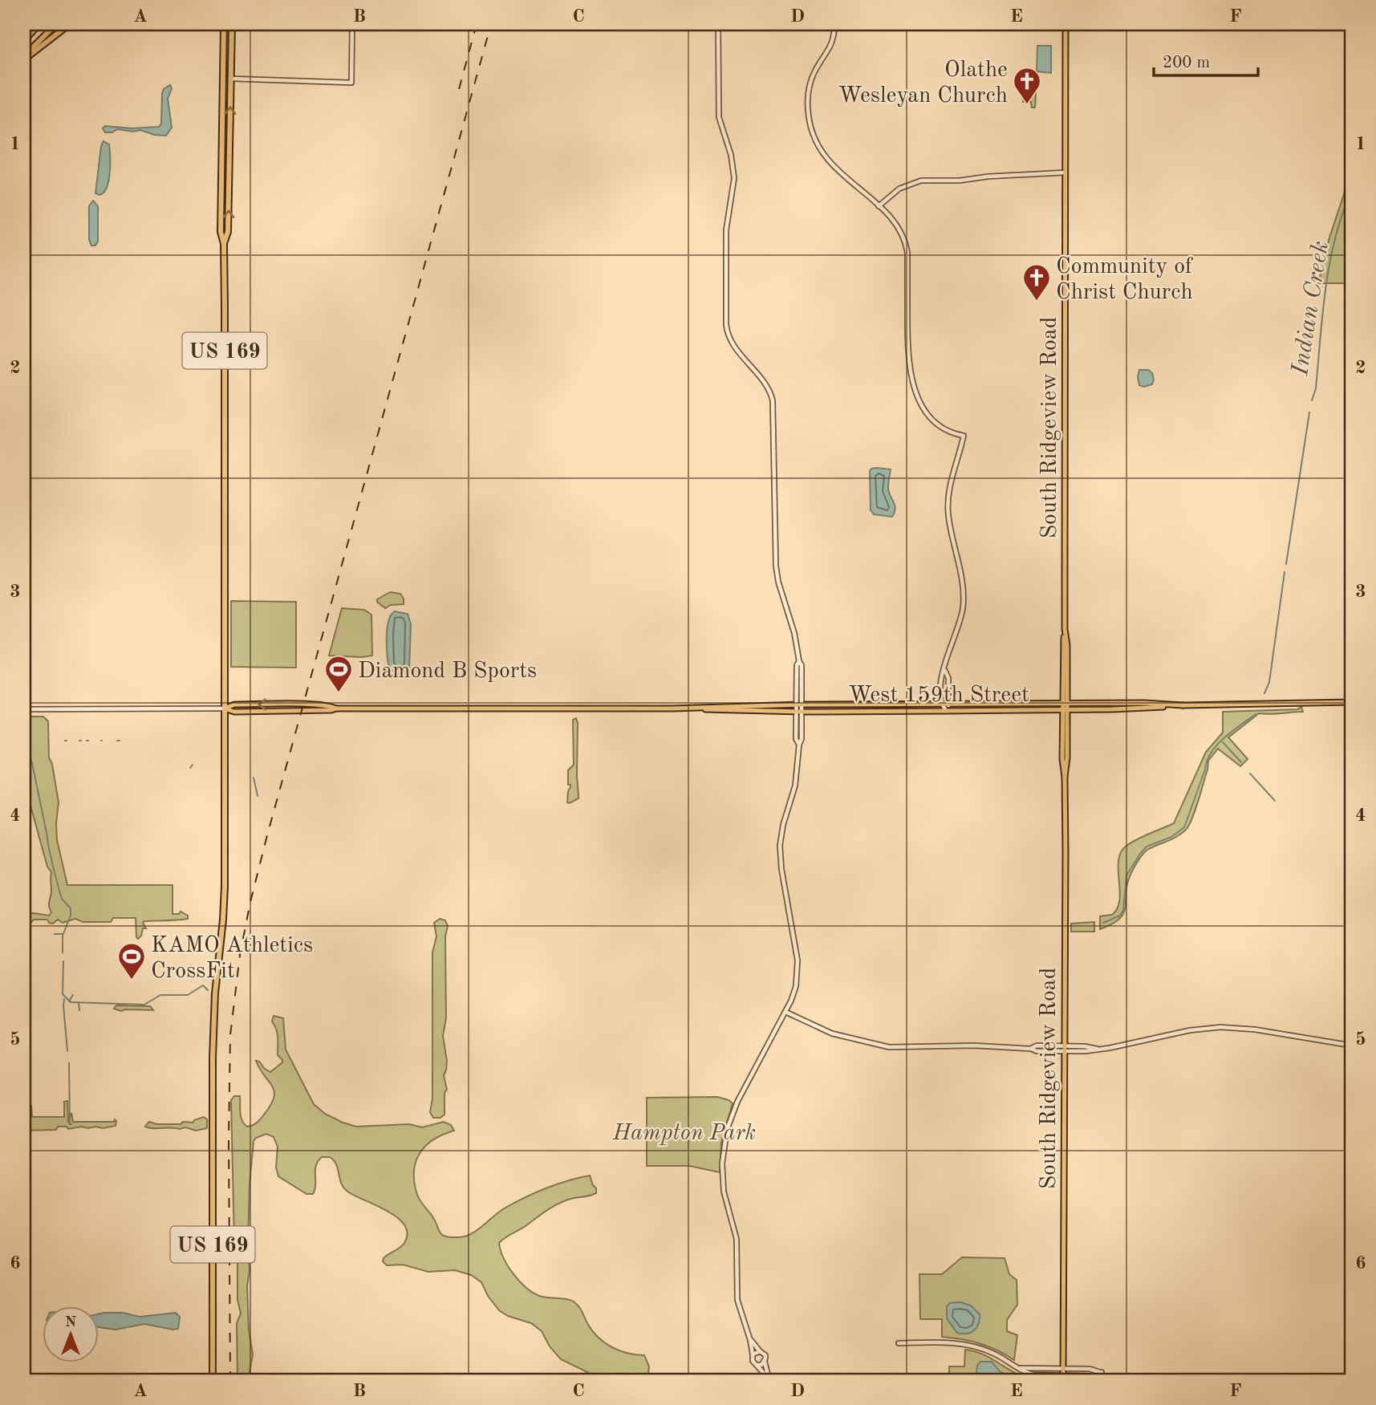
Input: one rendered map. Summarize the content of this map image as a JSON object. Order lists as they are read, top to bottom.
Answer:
{
  "streets": {
    "highway": ["US 169"],
    "main road": ["South Ridgeview Road", "West 159th Street"]
  },
  "crossings": [
    ["US 169", "West 159th Street"],
    ["South Ridgeview Road", "West 159th Street"]
  ],
  "water": ["Indian Creek"],
  "parks": ["Hampton Park"],
  "places": {
    "church": ["Olathe Wesleyan Church", "Community of Christ Church"],
    "sports": ["Diamond B Sports", "KAMO Athletics CrossFit"]
  },
  "scale_bar": "200 m",
  "north": "top",
  "grid": {
    "columns": [
      "A",
      "B",
      "C",
      "D",
      "E",
      "F"
    ],
    "rows": [
      "1",
      "2",
      "3",
      "4",
      "5",
      "6"
    ]
  }
}
